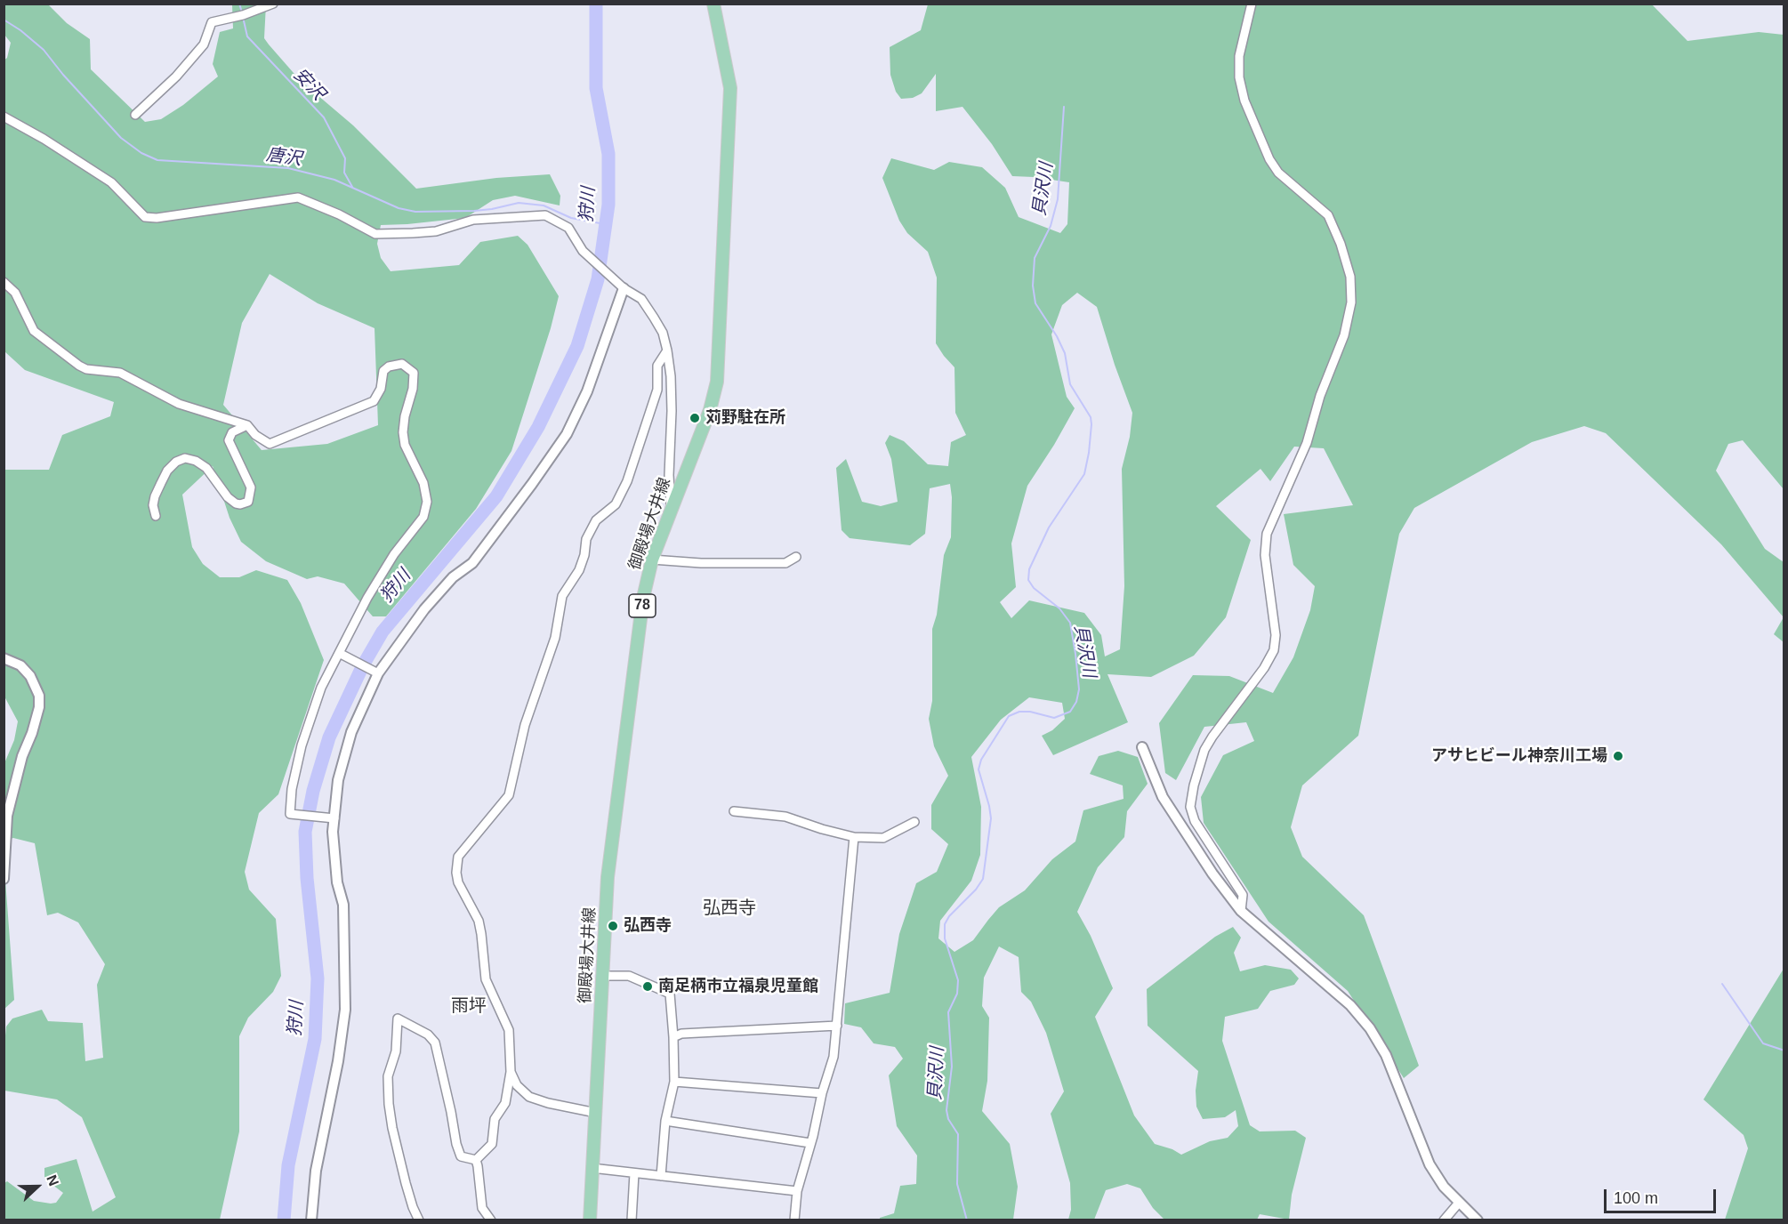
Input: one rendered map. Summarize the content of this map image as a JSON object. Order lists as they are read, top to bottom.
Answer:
{
  "streets": {
    "main road": ["御殿場大井線", "78"]
  },
  "districts": ["弘西寺", "雨坪"],
  "water": [
    "安沢",
    "唐沢",
    "貝沢川",
    "狩川"
  ],
  "places": [
    "苅野駐在所",
    "アサヒビール神奈川工場",
    "弘西寺",
    "南足柄市立福泉児童館"
  ],
  "scale_bar": "100 m",
  "north": "right"
}
